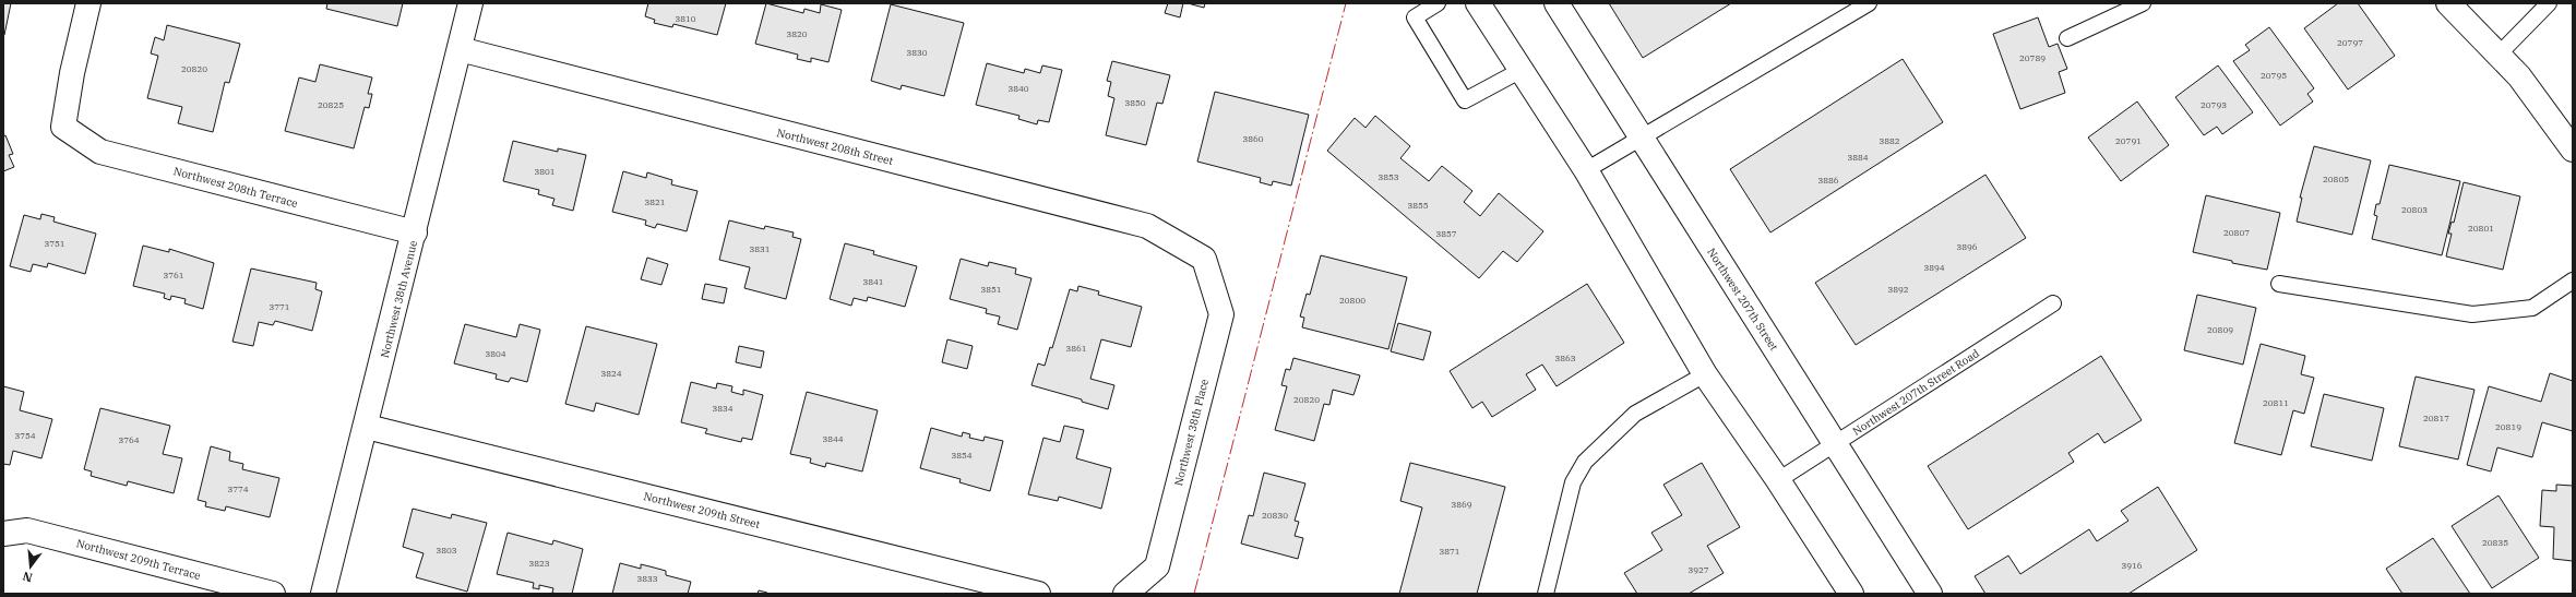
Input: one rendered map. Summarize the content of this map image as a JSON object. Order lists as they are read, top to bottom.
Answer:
{
  "streets": {
    "street": [
      "Northwest 208th Street",
      "Northwest 208th Terrace",
      "Northwest 38th Avenue",
      "Northwest 207th Street",
      "Northwest 38th Place",
      "Northwest 209th Street",
      "Northwest 209th Terrace"
    ],
    "lane": ["Northwest 207th Street Road"]
  },
  "crossings": [
    ["Northwest 208th Street", "Northwest 38th Avenue"],
    ["Northwest 208th Street", "Northwest 38th Place"],
    ["Northwest 208th Terrace", "Northwest 38th Avenue"],
    ["Northwest 38th Avenue", "Northwest 209th Street"],
    ["Northwest 207th Street", "Northwest 207th Street Road"]
  ],
  "house_numbers": [
    "3810",
    "3820",
    "20797",
    "3830",
    "20789",
    "20820",
    "20795",
    "3840",
    "3850",
    "20825",
    "20793",
    "3860",
    "3882",
    "20791",
    "3884",
    "3801",
    "3853",
    "20805",
    "3886",
    "3821",
    "3855",
    "20803",
    "20801",
    "20807",
    "3857",
    "3751",
    "3896",
    "3831",
    "3894",
    "3761",
    "3841",
    "3851",
    "3892",
    "20800",
    "3771",
    "20809",
    "3861",
    "3804",
    "3863",
    "3824",
    "20820",
    "20811",
    "3834",
    "20817",
    "20819",
    "3754",
    "3844",
    "3764",
    "3854",
    "3774",
    "3869",
    "20830",
    "20835",
    "3803",
    "3871",
    "3823",
    "3916",
    "3927",
    "3833"
  ],
  "north": "bottom"
}
